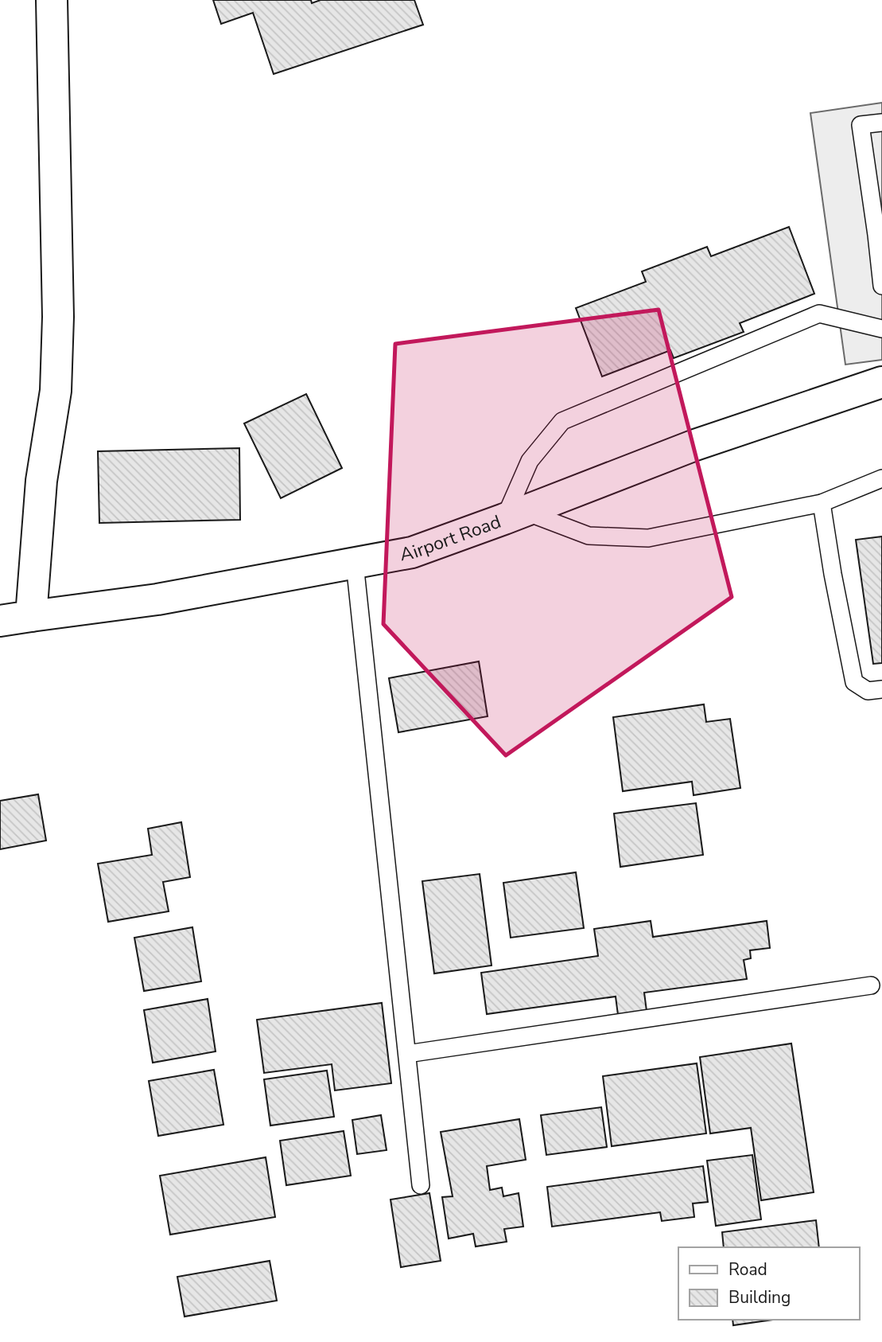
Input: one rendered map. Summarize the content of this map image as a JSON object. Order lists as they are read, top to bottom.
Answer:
{
  "streets": {
    "street": ["Airport Road"]
  },
  "legend": ["Road", "Building"]
}
